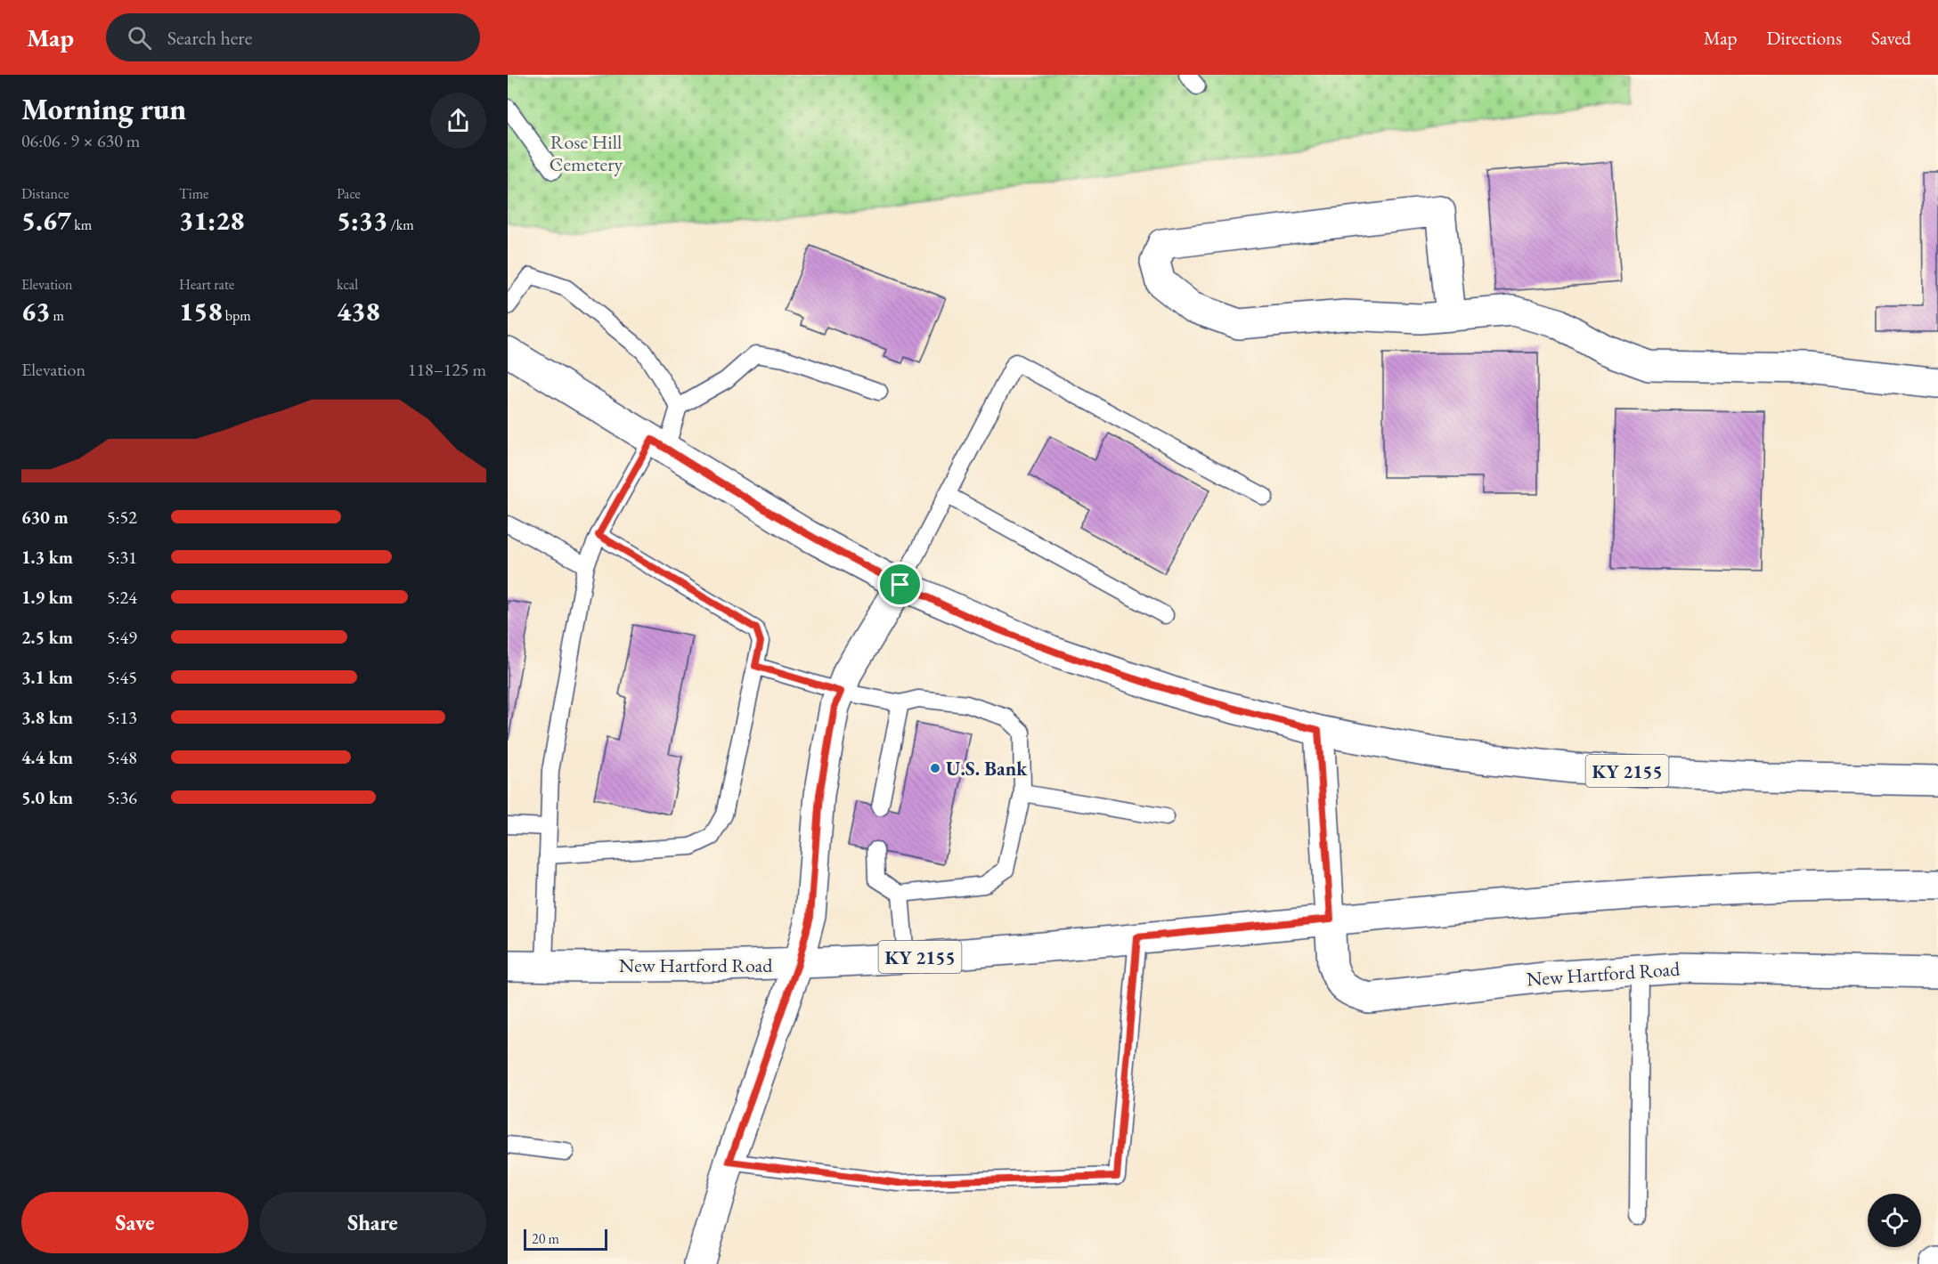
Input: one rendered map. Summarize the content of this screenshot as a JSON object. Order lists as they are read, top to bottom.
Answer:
{
  "streets": {
    "main road": ["KY 2155", "New Hartford Road"]
  },
  "parks": ["Rose Hill Cemetery"],
  "places": ["U.S. Bank"],
  "scale_bar": "20 m",
  "page": {
    "header": "Map",
    "search": "Search here",
    "nav": ["Map", "Directions", "Saved"],
    "heading": ["Morning run", "06:06 · 9 × 630 m"],
    "stats": [
      ["Distance", "5.67 km"],
      ["Time", "31:28"],
      ["Pace", "5:33 /km"],
      ["Elevation", "63 m"],
      ["Heart rate", "158 bpm"],
      ["kcal", "438"]
    ],
    "chart": ["Elevation", "118–125 m"],
    "list": [
      {
        "name": "630 m",
        "note": "5:52"
      },
      {
        "name": "1.3 km",
        "note": "5:31"
      },
      {
        "name": "1.9 km",
        "note": "5:24"
      },
      {
        "name": "2.5 km",
        "note": "5:49"
      },
      {
        "name": "3.1 km",
        "note": "5:45"
      },
      {
        "name": "3.8 km",
        "note": "5:13"
      },
      {
        "name": "4.4 km",
        "note": "5:48"
      },
      {
        "name": "5.0 km",
        "note": "5:36"
      }
    ],
    "buttons": ["Save", "Share"],
    "scale": "20 m"
  }
}
